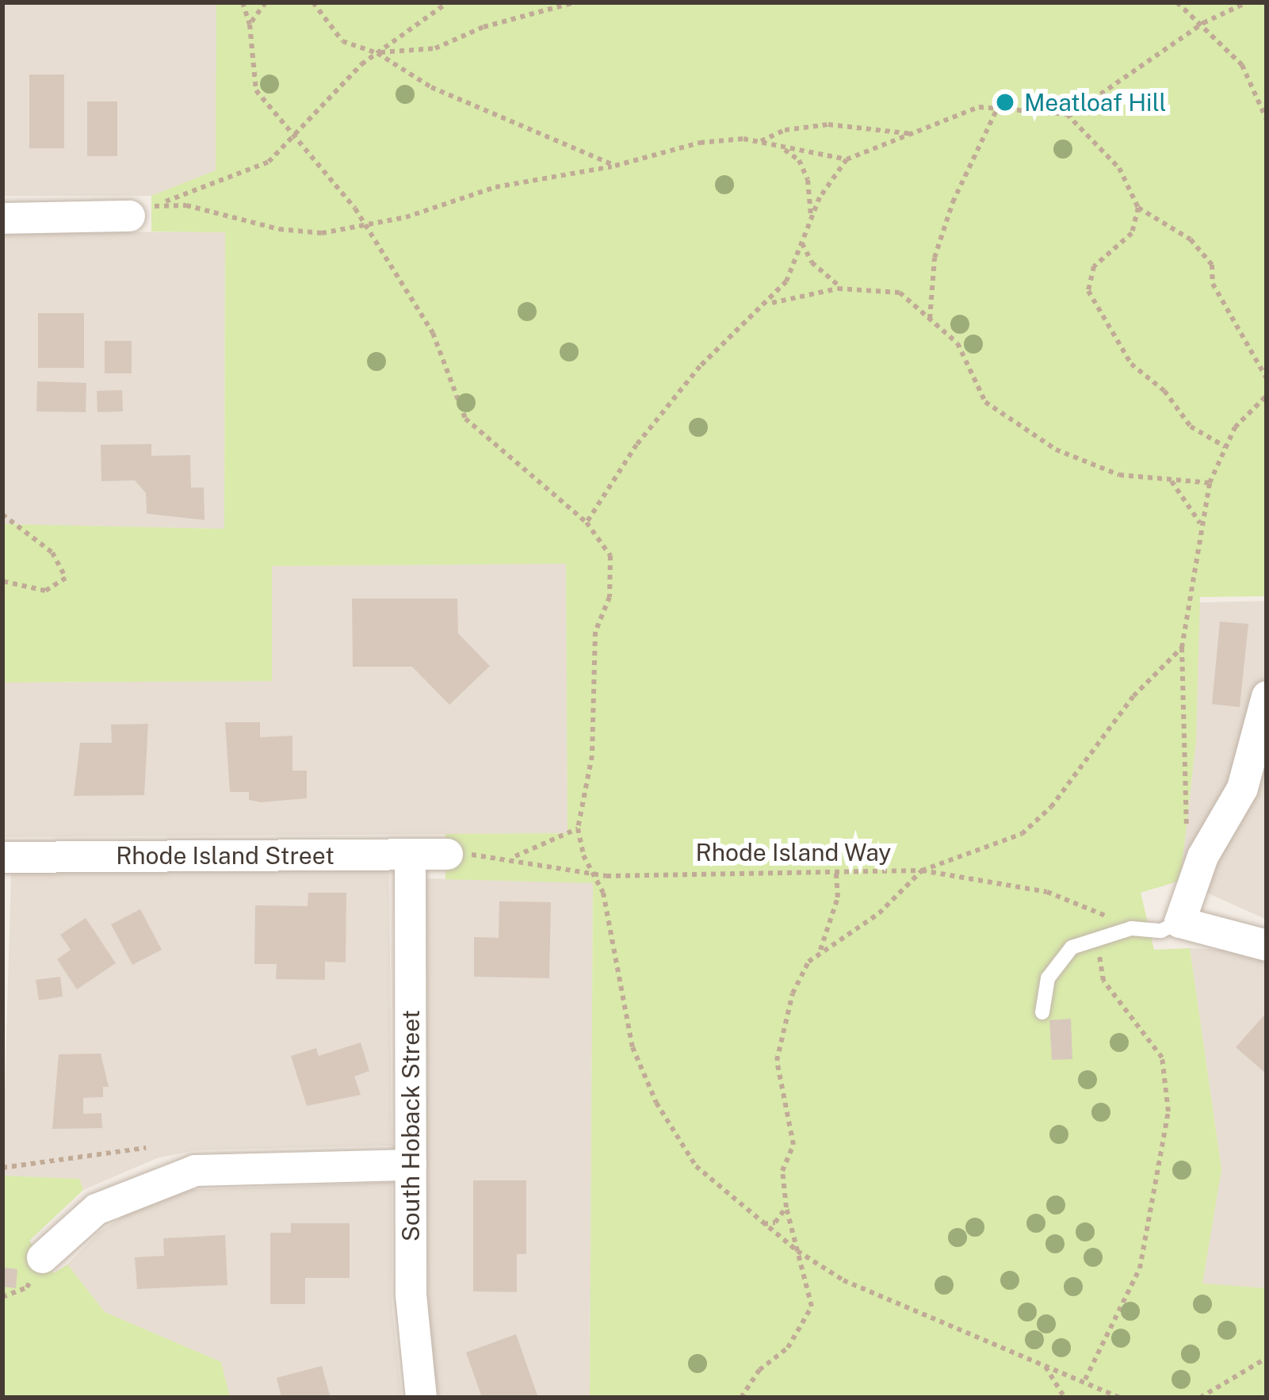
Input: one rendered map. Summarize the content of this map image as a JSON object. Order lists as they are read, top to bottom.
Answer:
{
  "streets": {
    "street": ["Rhode Island Street", "South Hoback Street"],
    "path": ["Rhode Island Way"]
  },
  "crossings": [
    ["Rhode Island Way", "Rhode Island Street"],
    ["Rhode Island Street", "South Hoback Street"]
  ],
  "places": ["Meatloaf Hill"]
}
